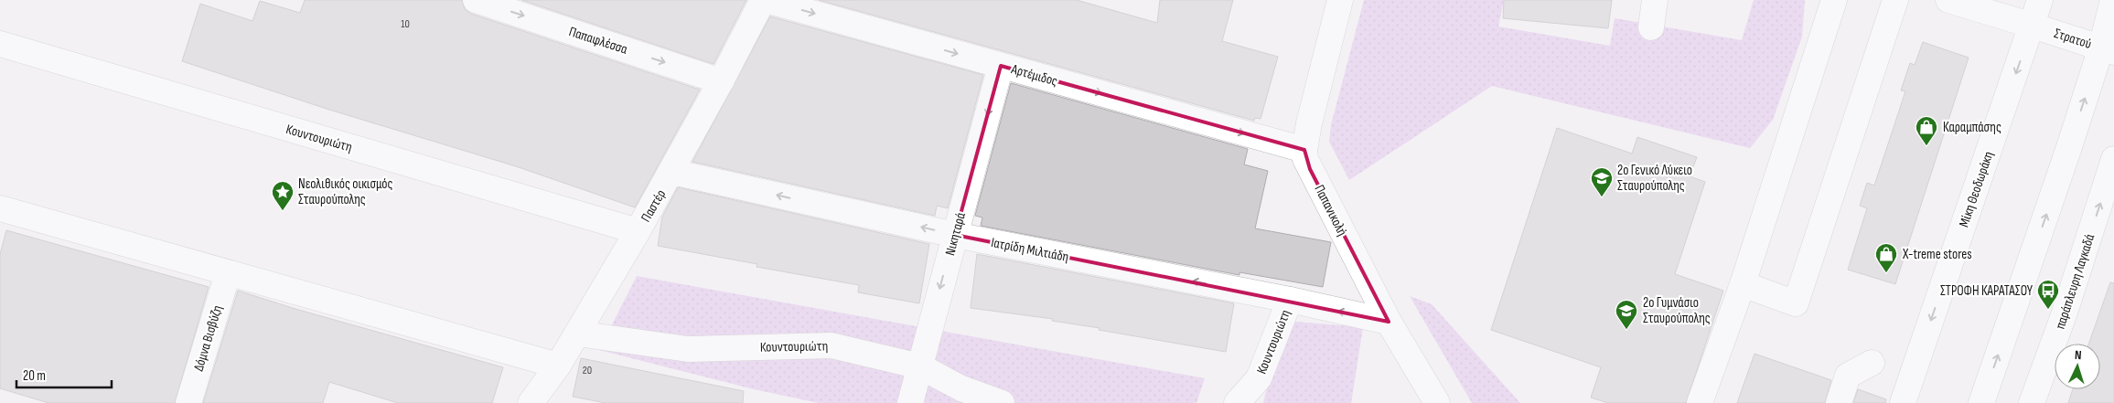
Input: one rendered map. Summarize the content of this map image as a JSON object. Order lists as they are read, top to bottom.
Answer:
{
  "streets": {
    "main road": [
      "Στρατού",
      "Παπαφλέσσα",
      "Αρτέμιδος",
      "Κουντουριώτη",
      "Μίκη Θεοδωράκη",
      "Παστέρ",
      "Παπανικολή",
      "Νικηταρά",
      "Ιατρίδη Μιλτιάδη",
      "παράπλευρη Λαγκαδά",
      "Δόμνα Βισβύζη"
    ]
  },
  "crossings": [
    ["Στρατού", "Μίκη Θεοδωράκη"],
    ["Παπαφλέσσα", "Παστέρ"],
    ["Αρτέμιδος", "Παστέρ"],
    ["Αρτέμιδος", "Παπανικολή"],
    ["Αρτέμιδος", "Νικηταρά"],
    ["Κουντουριώτη", "Παστέρ"],
    ["Κουντουριώτη", "Νικηταρά"],
    ["Κουντουριώτη", "Ιατρίδη Μιλτιάδη"],
    ["Παστέρ", "Ιατρίδη Μιλτιάδη"],
    ["Παπανικολή", "Ιατρίδη Μιλτιάδη"],
    ["Νικηταρά", "Ιατρίδη Μιλτιάδη"]
  ],
  "one_way": [
    "Παπαφλέσσα",
    "Αρτέμιδος",
    "Νικηταρά",
    "Ιατρίδη Μιλτιάδη"
  ],
  "places": {
    "shop": ["Καραμπάσης", "X-treme stores"],
    "school or university": ["2ο Γενικό Λύκειο Σταυρούπολης", "2ο Γυμνάσιο Σταυρούπολης"],
    "place": ["Νεολιθικός οικισμός Σταυρούπολης"],
    "bus stop": ["ΣΤΡΟΦΗ ΚΑΡΑΤΑΣΟΥ"]
  },
  "house_numbers": ["10", "20"],
  "scale_bar": "20 m",
  "north": "top"
}
